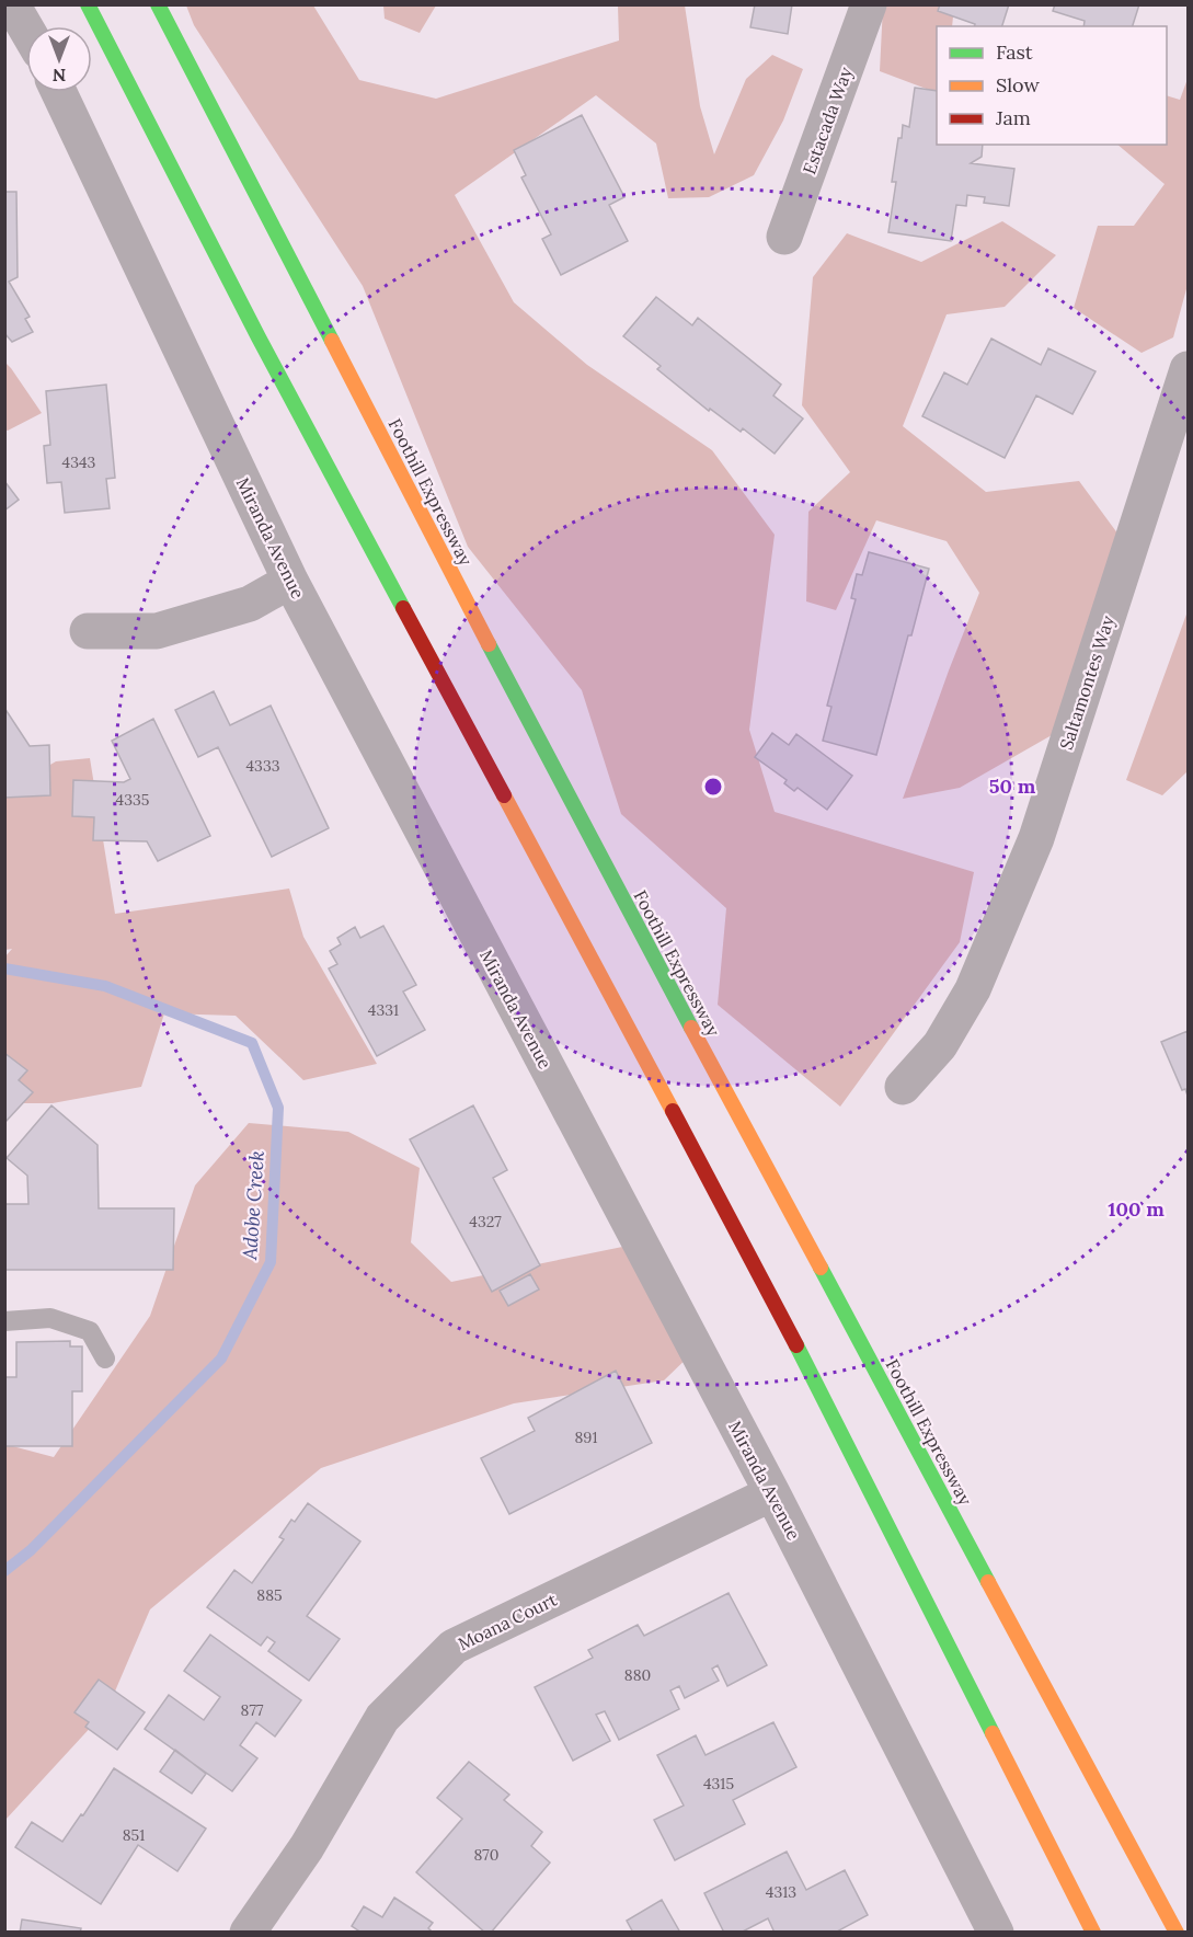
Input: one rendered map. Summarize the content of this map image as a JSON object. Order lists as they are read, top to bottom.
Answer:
{
  "streets": {
    "highway": ["Foothill Expressway"],
    "street": [
      "Estacada Way",
      "Miranda Avenue",
      "Saltamontes Way",
      "Moana Court"
    ]
  },
  "crossings": [
    ["Miranda Avenue", "Moana Court"]
  ],
  "water": ["Adobe Creek"],
  "house_numbers": [
    "4343",
    "4333",
    "4335",
    "4331",
    "4327",
    "891",
    "885",
    "880",
    "877",
    "4315",
    "851",
    "870",
    "4313"
  ],
  "legend": ["Fast", "Slow", "Jam"],
  "north": "bottom",
  "rings": ["50 m", "100 m"]
}
